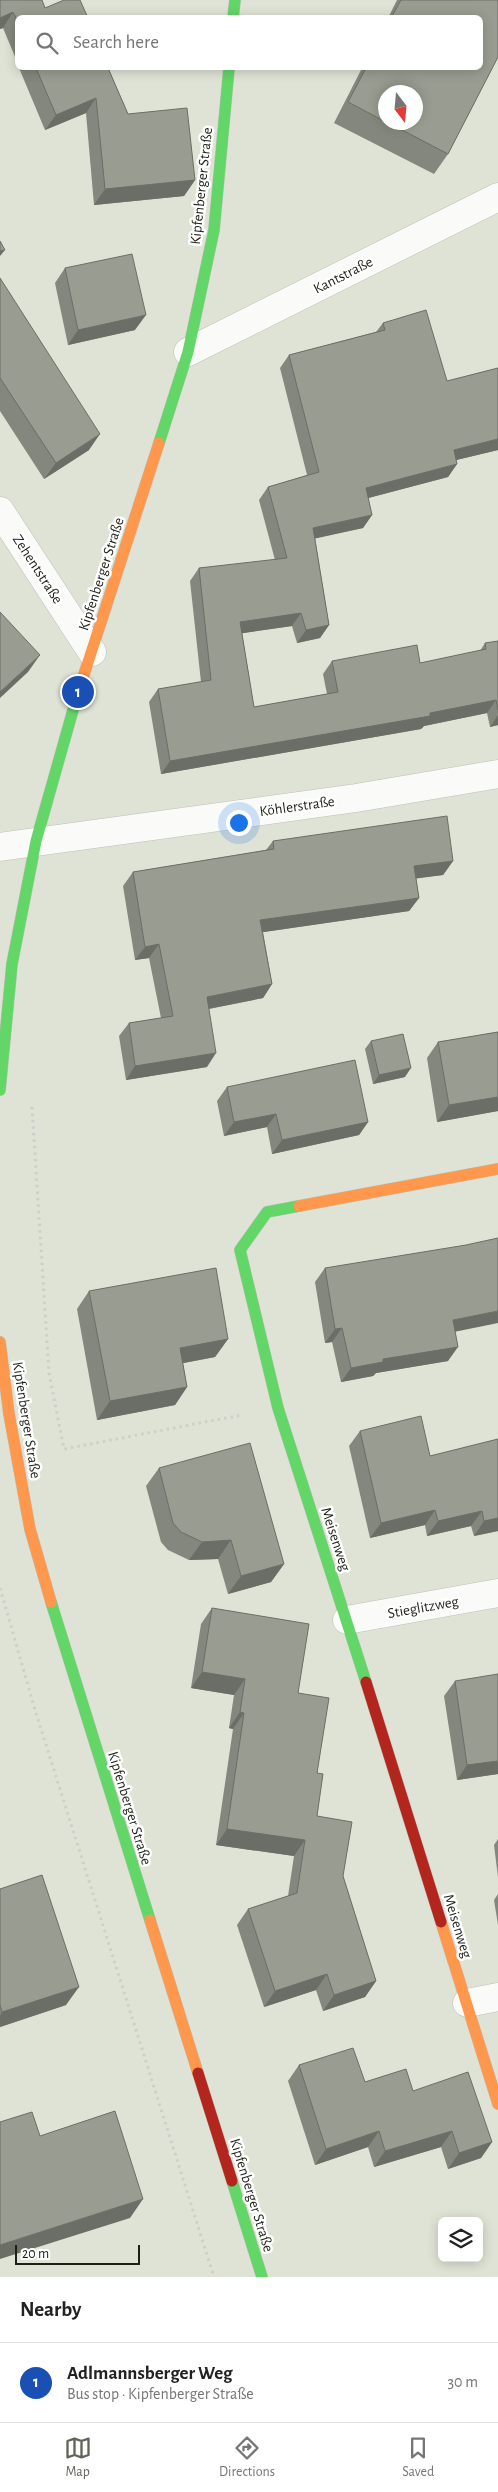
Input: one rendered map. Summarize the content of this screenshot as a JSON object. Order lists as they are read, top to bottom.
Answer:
{
  "streets": {
    "street": [
      "Kipfenberger Straße",
      "Kantstraße",
      "Zehentstraße",
      "Köhlerstraße",
      "Meisenweg",
      "Stieglitzweg"
    ]
  },
  "crossings": [
    ["Kipfenberger Straße", "Kantstraße"],
    ["Kipfenberger Straße", "Zehentstraße"],
    ["Kipfenberger Straße", "Köhlerstraße"],
    ["Meisenweg", "Stieglitzweg"]
  ],
  "scale_bar": "20 m",
  "north": "bottom",
  "page": {
    "search": "Search here",
    "pins": "1",
    "scale": "20 m",
    "heading": "Nearby",
    "list": [
      {
        "mark": "1",
        "name": "Adlmannsberger Weg",
        "note": "Bus stop · Kipfenberger Straße",
        "value": "30 m"
      }
    ],
    "nav": ["Map", "Directions", "Saved"]
  }
}
